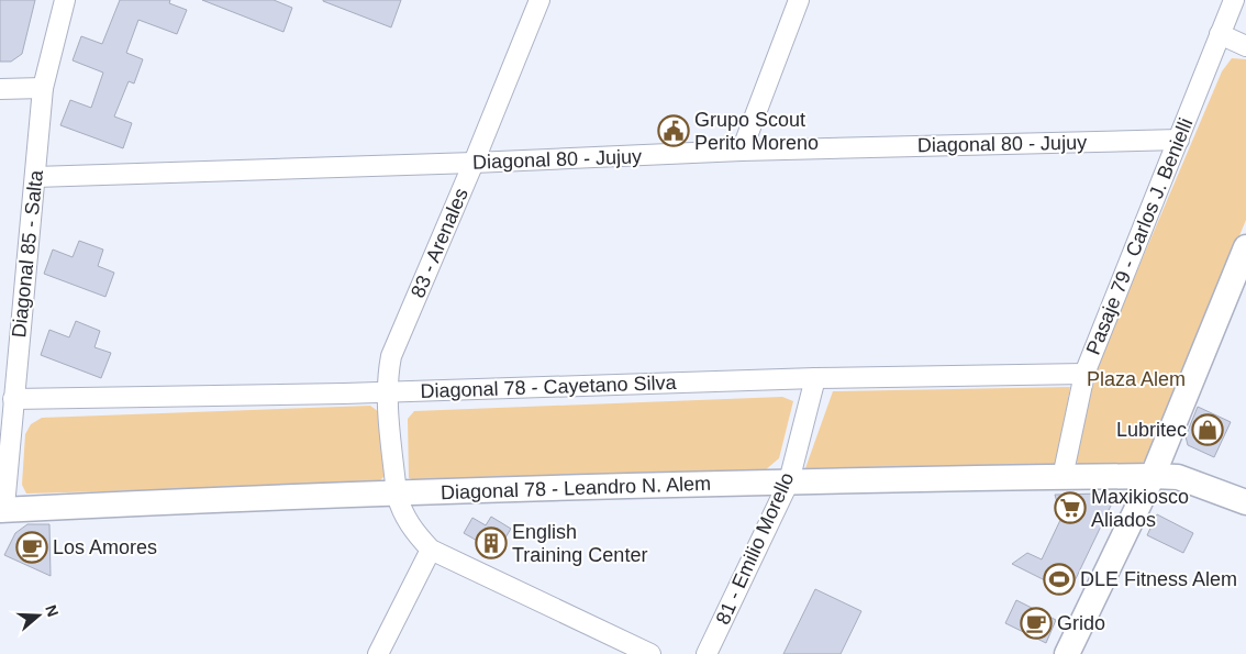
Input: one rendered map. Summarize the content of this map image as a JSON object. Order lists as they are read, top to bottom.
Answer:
{
  "streets": {
    "street": [
      "Diagonal 80 - Jujuy",
      "Pasaje 79 - Carlos J. Benielli",
      "83 - Arenales",
      "Diagonal 85 - Salta",
      "Diagonal 78 - Cayetano Silva",
      "Diagonal 78 - Leandro N. Alem",
      "81 - Emilio Morello"
    ]
  },
  "crossings": [
    ["Diagonal 80 - Jujuy", "Pasaje 79 - Carlos J. Benielli"],
    ["Diagonal 80 - Jujuy", "83 - Arenales"],
    ["Diagonal 80 - Jujuy", "Diagonal 85 - Salta"],
    ["Pasaje 79 - Carlos J. Benielli", "Diagonal 78 - Cayetano Silva"],
    ["Pasaje 79 - Carlos J. Benielli", "Diagonal 78 - Leandro N. Alem"],
    ["83 - Arenales", "Diagonal 78 - Cayetano Silva"],
    ["83 - Arenales", "Diagonal 78 - Leandro N. Alem"],
    ["Diagonal 85 - Salta", "Diagonal 78 - Cayetano Silva"],
    ["Diagonal 85 - Salta", "Diagonal 78 - Leandro N. Alem"],
    ["Diagonal 78 - Cayetano Silva", "81 - Emilio Morello"],
    ["Diagonal 78 - Leandro N. Alem", "81 - Emilio Morello"]
  ],
  "parks": ["Plaza Alem"],
  "places": {
    "public building": ["Grupo Scout Perito Moreno"],
    "shop": ["Lubritec"],
    "supermarket": ["Maxikiosco Aliados"],
    "building": ["English Training Center"],
    "cafe": ["Los Amores", "Grido"],
    "sports": ["DLE Fitness Alem"]
  },
  "north": "right"
}
